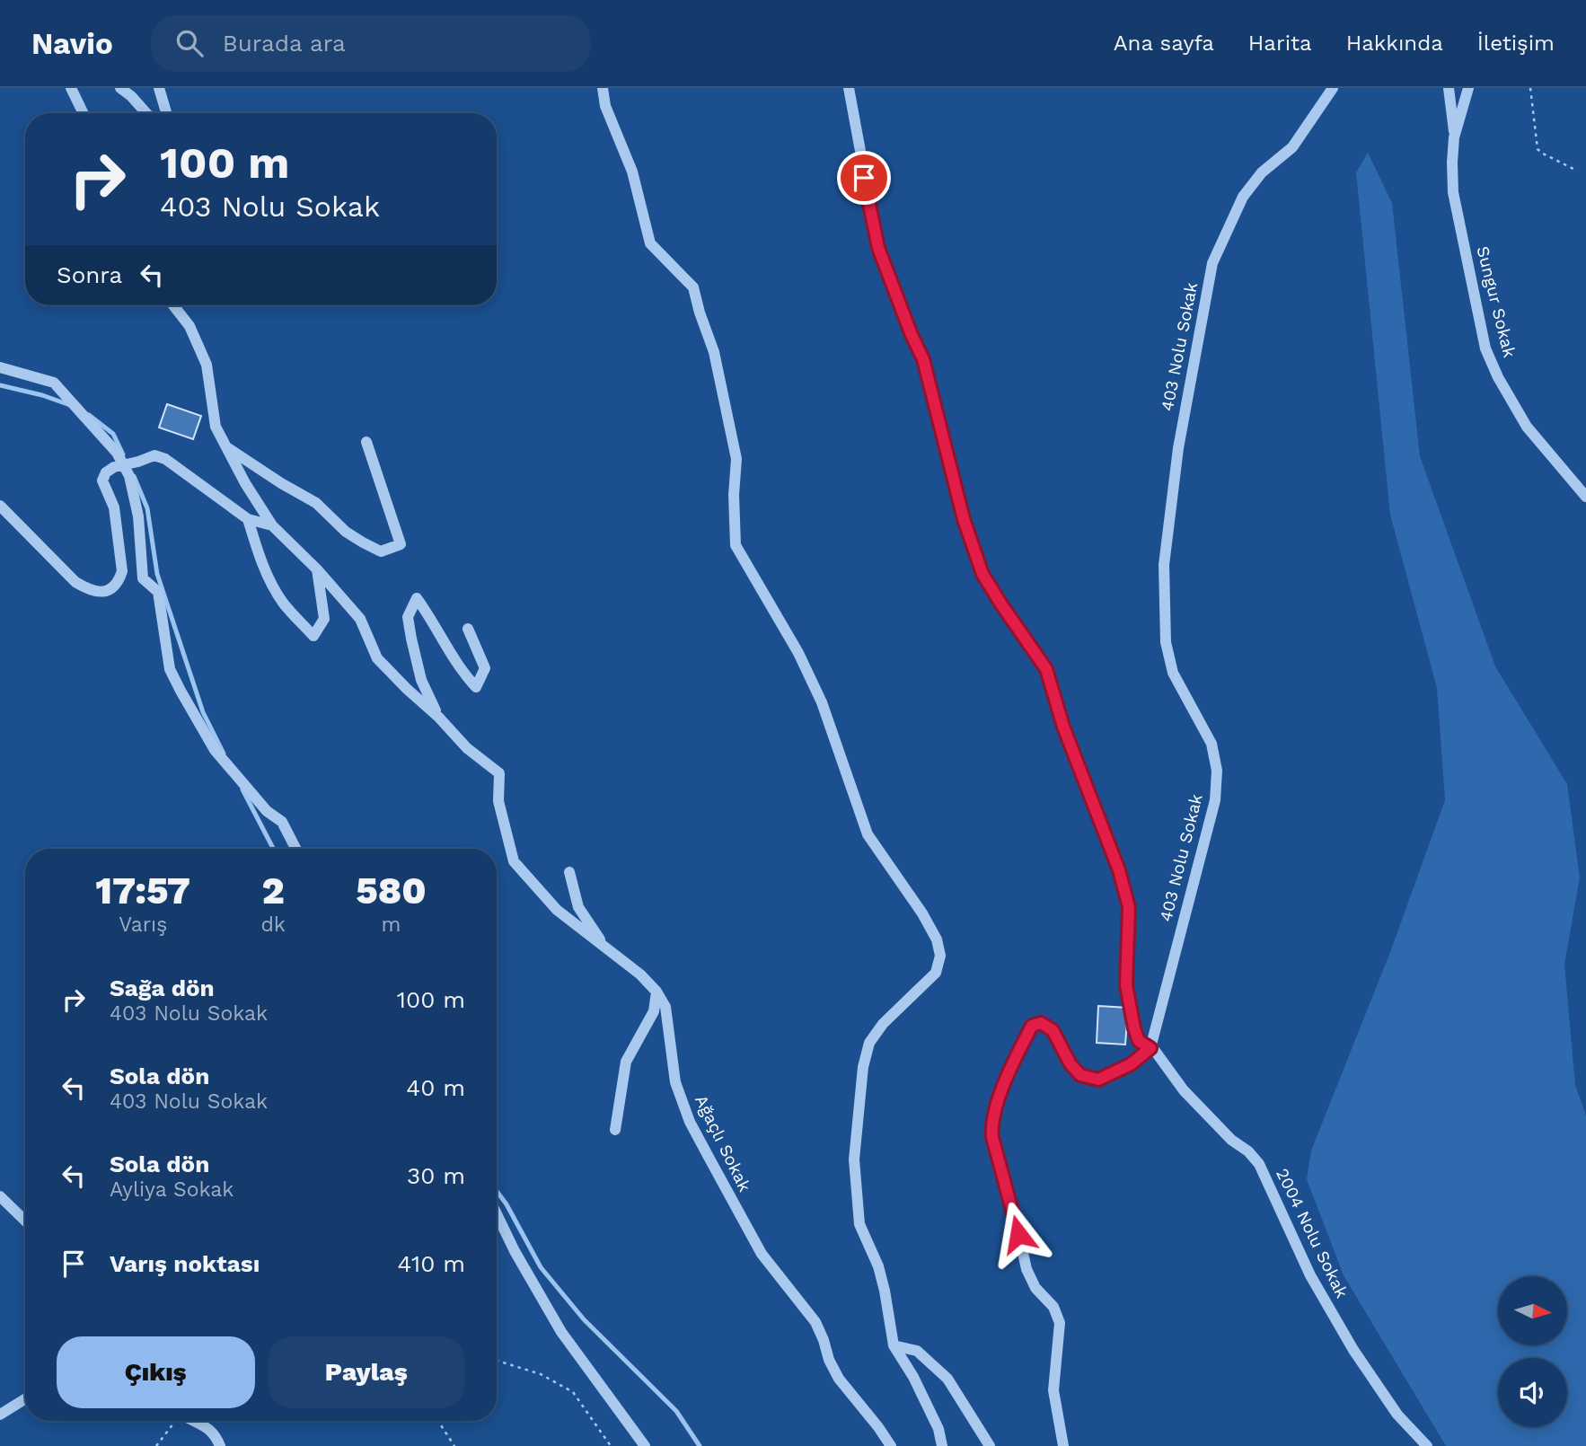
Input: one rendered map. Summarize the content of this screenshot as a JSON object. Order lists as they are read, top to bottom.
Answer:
{
  "streets": {
    "street": [
      "Sungur Sokak",
      "403 Nolu Sokak",
      "Ağaçlı Sokak",
      "2004 Nolu Sokak"
    ]
  },
  "crossings": [
    ["403 Nolu Sokak", "2004 Nolu Sokak"]
  ],
  "north": "right",
  "page": {
    "header": "Navio",
    "search": "Burada ara",
    "nav": [
      "Ana sayfa",
      "Harita",
      "Hakkında",
      "İletişim"
    ],
    "turn": ["100 m", "403 Nolu Sokak"],
    "then": "Sonra",
    "eta": [
      "17:57",
      "Varış",
      "2",
      "dk",
      "580",
      "m"
    ],
    "list": [
      {
        "name": "Sağa dön",
        "note": "403 Nolu Sokak",
        "value": "100 m"
      },
      {
        "name": "Sola dön",
        "note": "403 Nolu Sokak",
        "value": "40 m"
      },
      {
        "name": "Sola dön",
        "note": "Ayliya Sokak",
        "value": "30 m"
      },
      {
        "name": "Varış noktası",
        "value": "410 m"
      }
    ],
    "buttons": ["Çıkış", "Paylaş"]
  }
}
